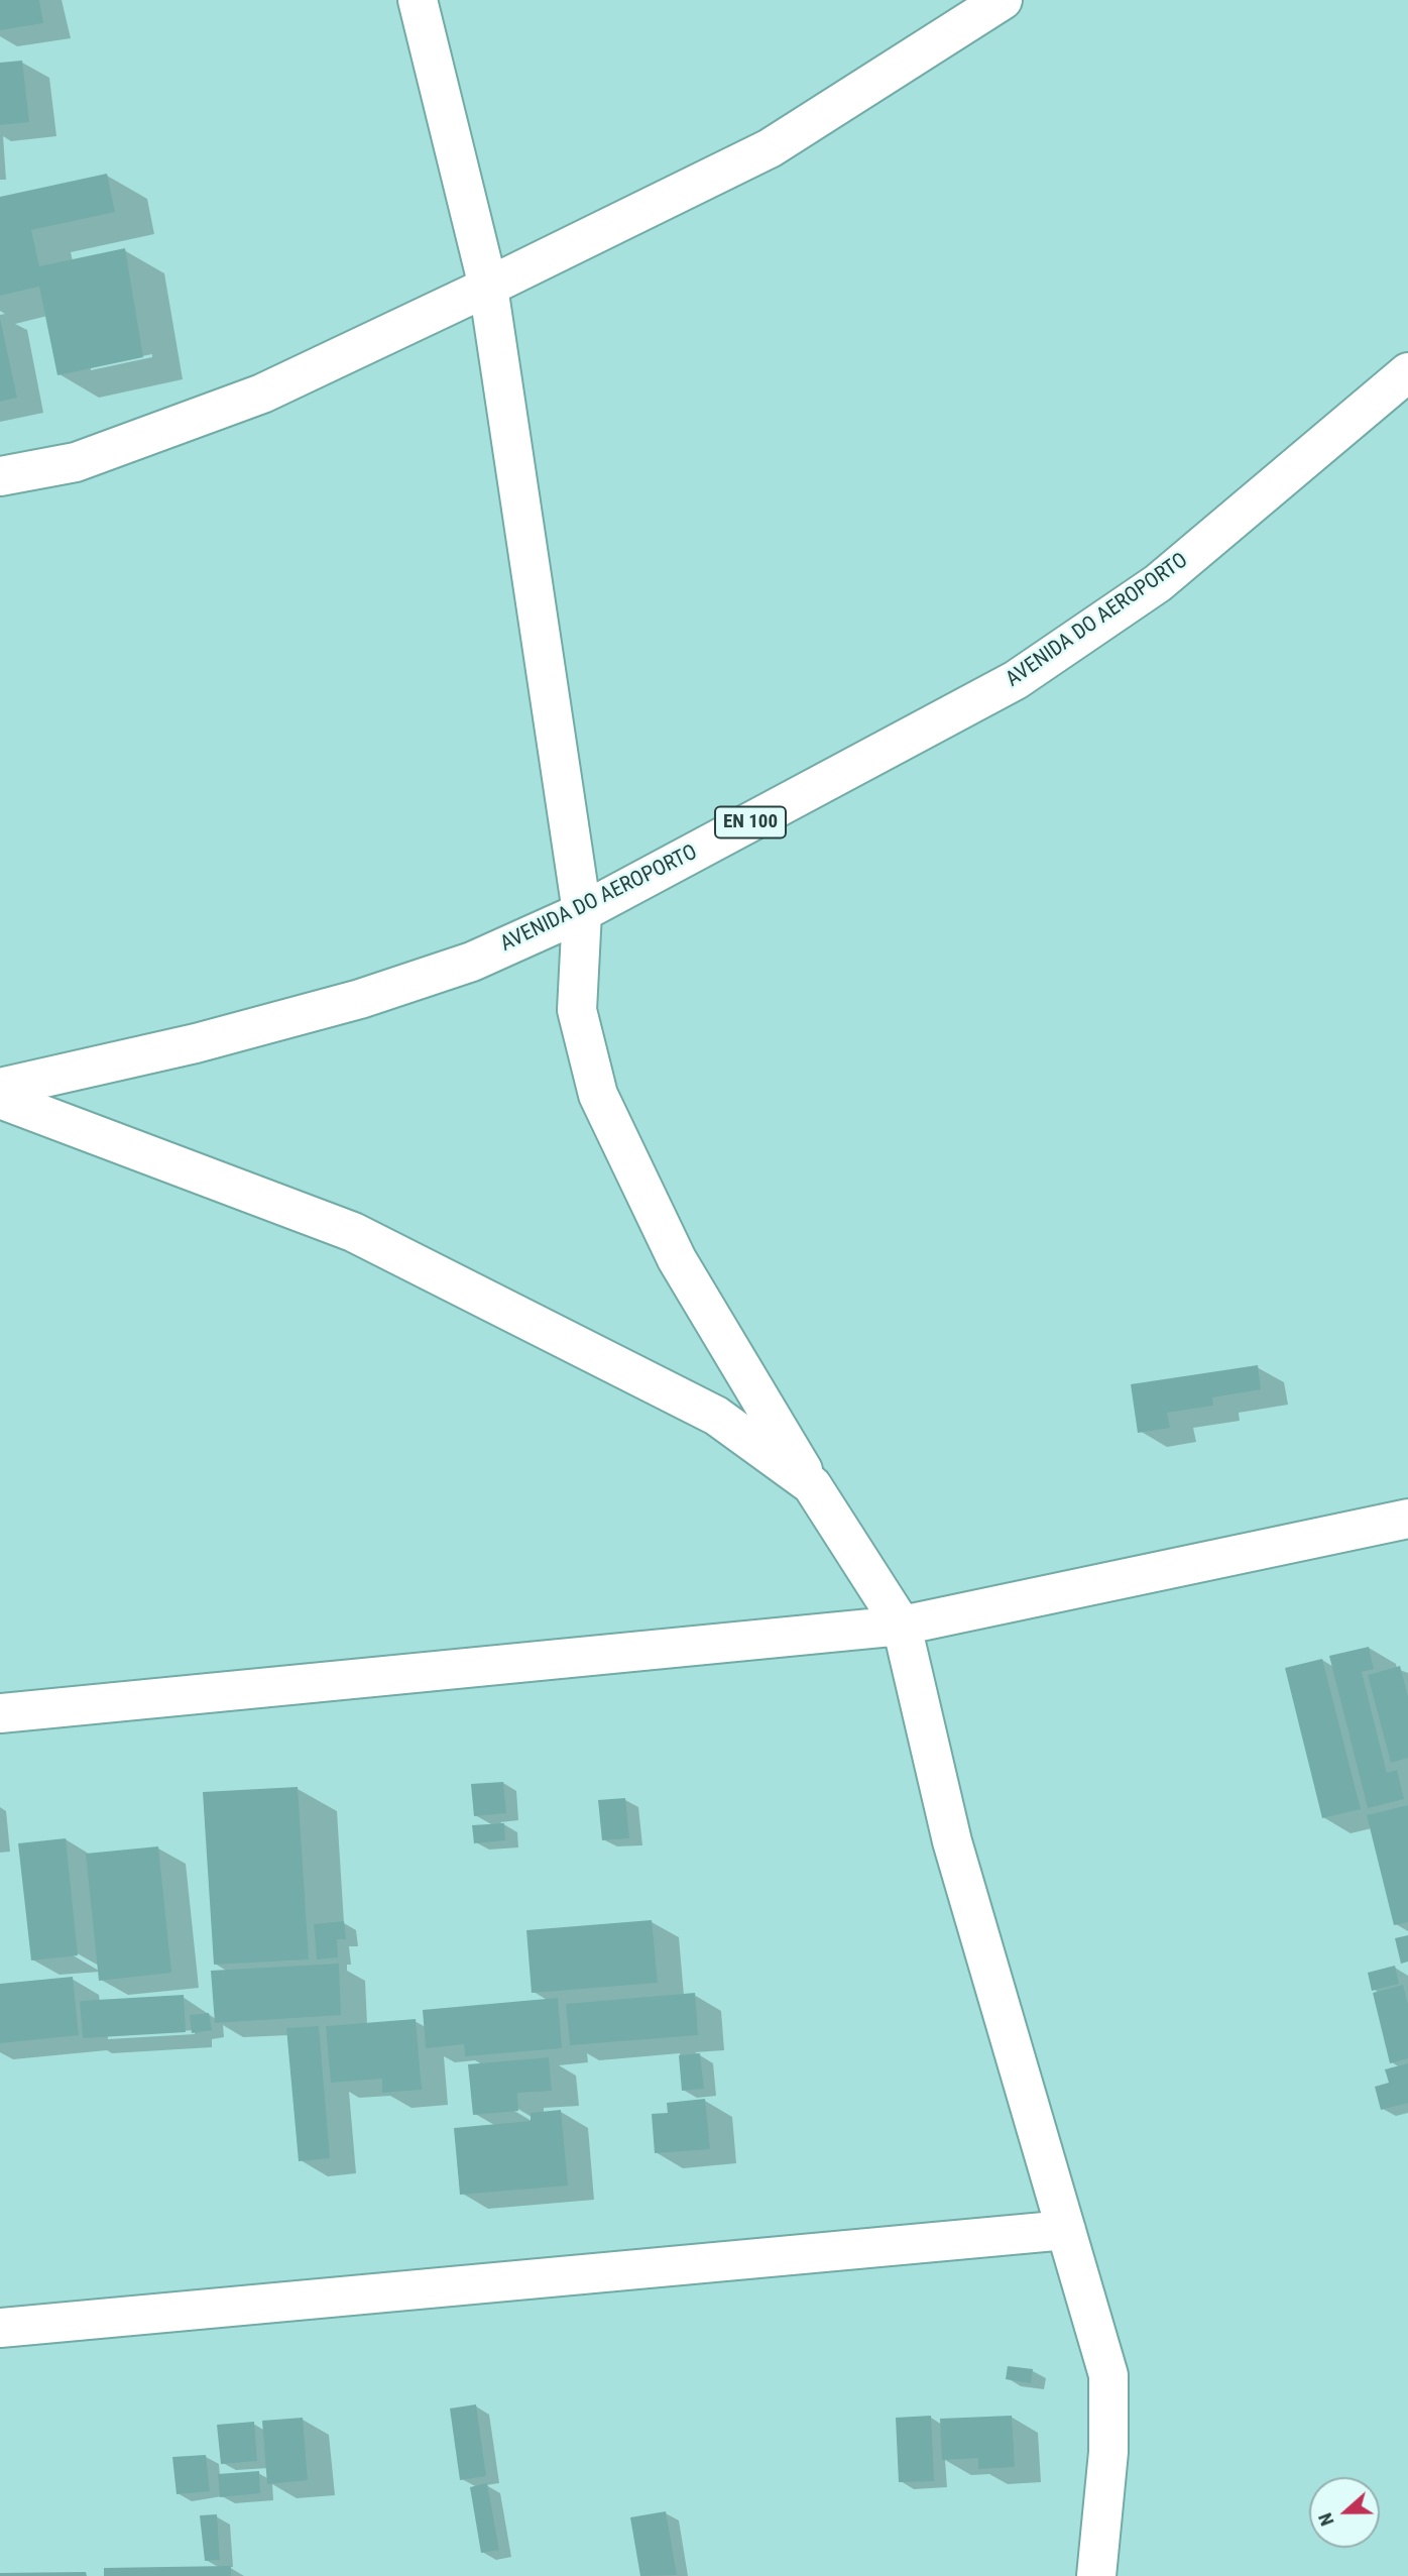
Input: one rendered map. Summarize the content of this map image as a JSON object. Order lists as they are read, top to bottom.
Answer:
{
  "streets": {
    "street": ["AVENIDA DO AEROPORTO", "EN 100"]
  },
  "north": "left"
}
